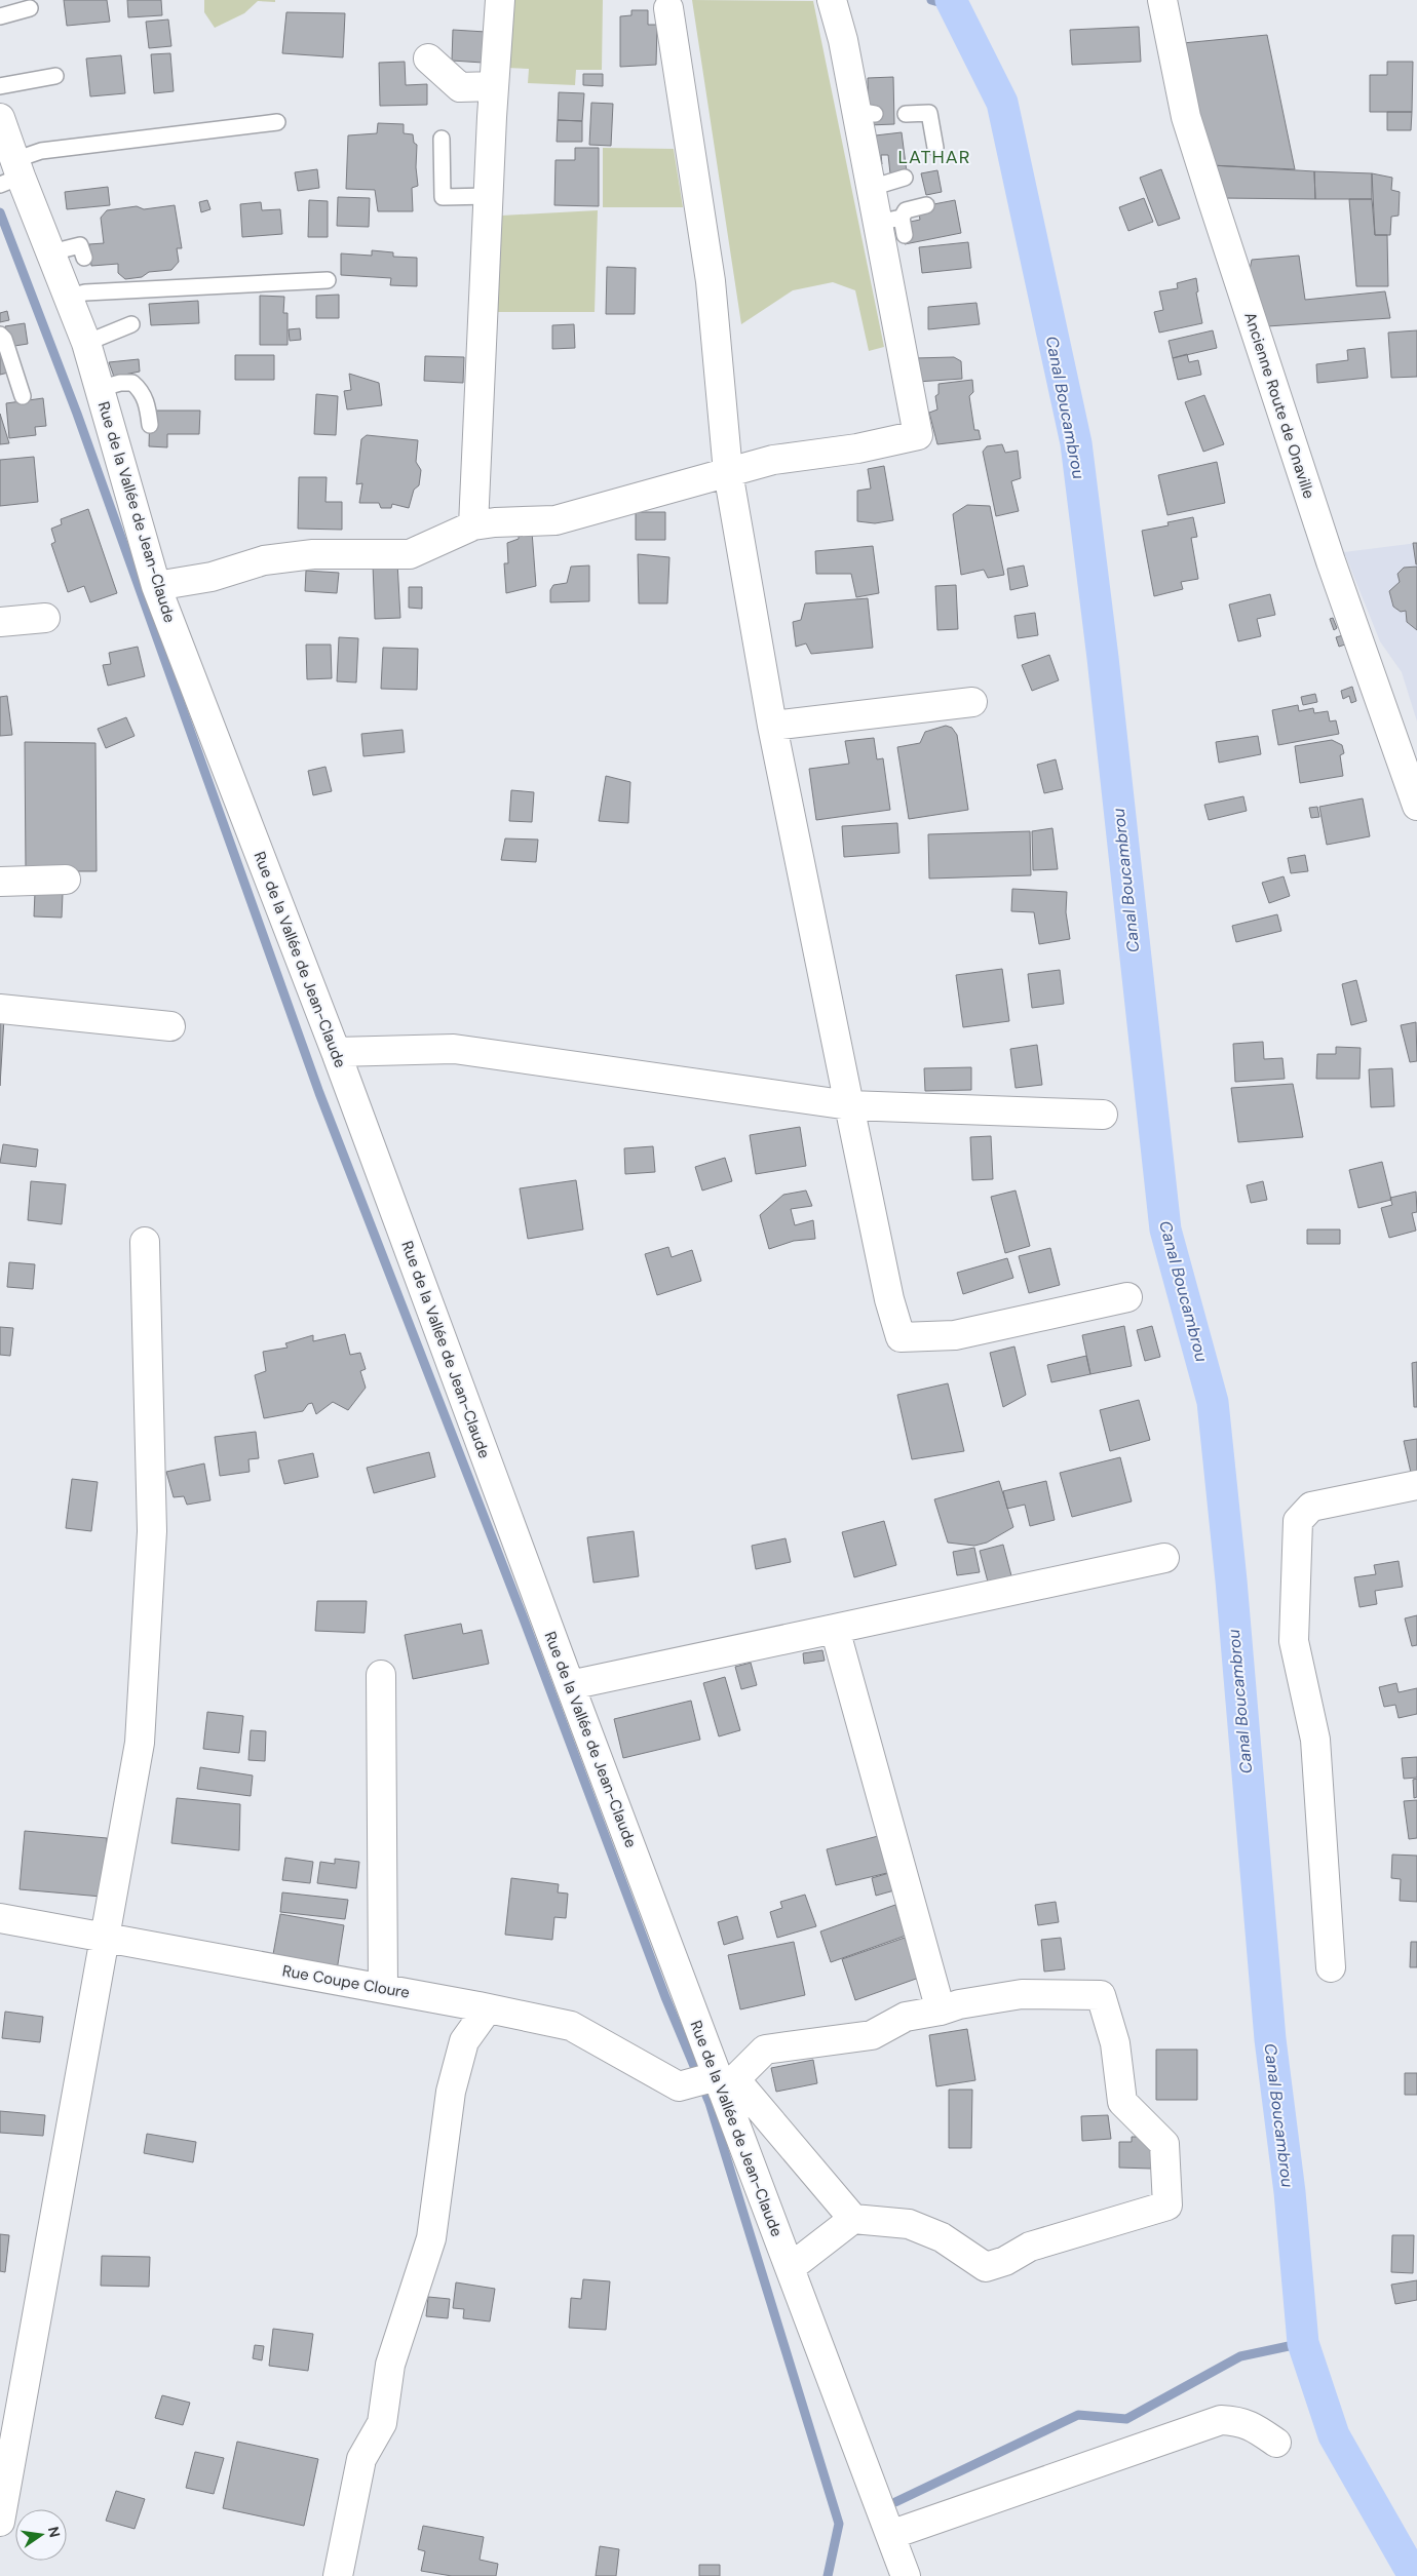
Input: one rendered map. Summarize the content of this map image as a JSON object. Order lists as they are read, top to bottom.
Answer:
{
  "streets": {
    "street": ["Ancienne Route de Onaville", "Rue de la Vallée de Jean-Claude", "Rue Coupe Cloure"]
  },
  "crossings": [
    ["Rue de la Vallée de Jean-Claude", "Rue Coupe Cloure"]
  ],
  "districts": ["LATHAR"],
  "water": ["Canal Boucambrou"],
  "north": "right"
}
